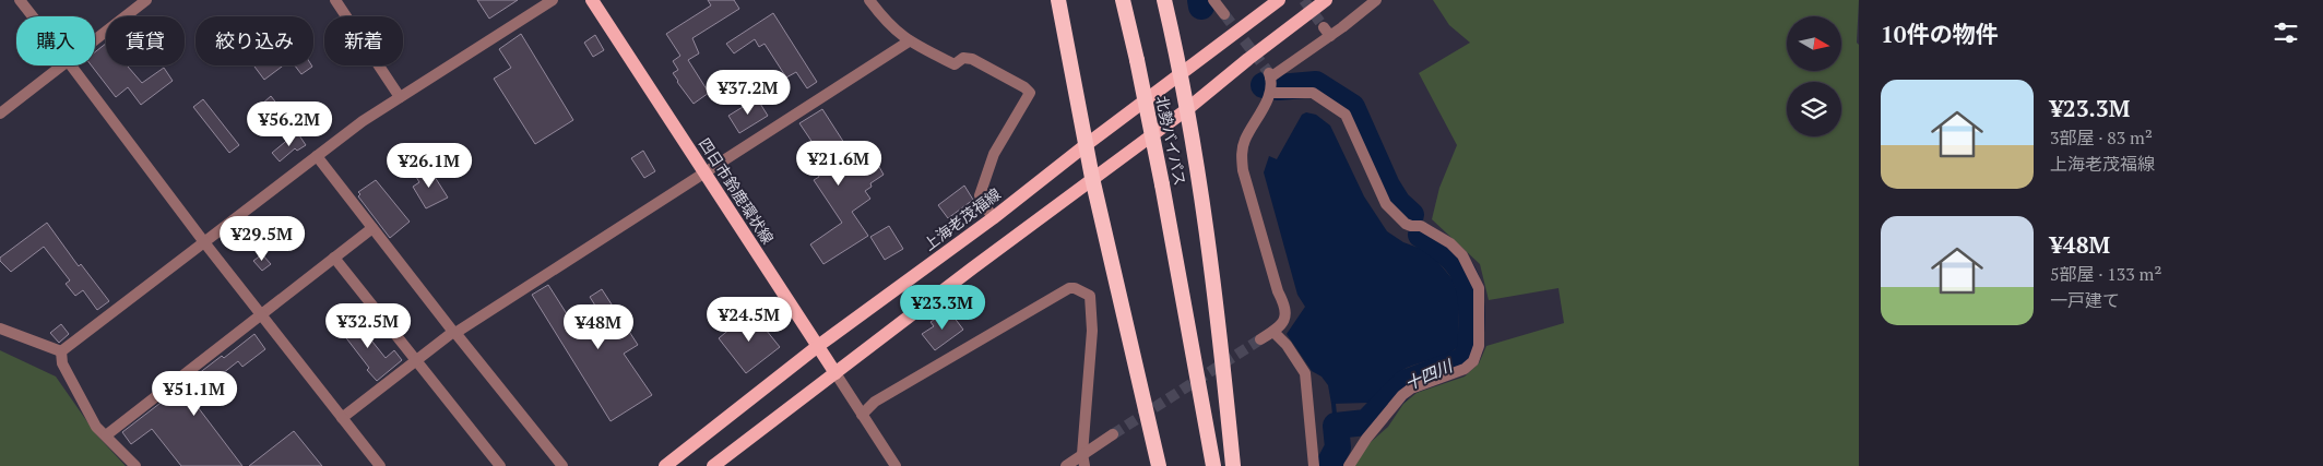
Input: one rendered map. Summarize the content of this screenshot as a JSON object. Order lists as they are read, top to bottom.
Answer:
{
  "streets": {
    "highway": ["北勢バイパス"],
    "main road": ["四日市鈴鹿環状線", "上海老茂福線"]
  },
  "crossings": [
    ["四日市鈴鹿環状線", "上海老茂福線"]
  ],
  "water": ["十四川"],
  "north": "right",
  "page": {
    "heading": "10件の物件",
    "chip": [
      "購入",
      "賃貸",
      "絞り込み",
      "新着"
    ],
    "list": [
      {
        "name": "¥23.3M",
        "note": "3部屋 · 83 m² · 上海老茂福線"
      },
      {
        "name": "¥48M",
        "note": "5部屋 · 133 m² · 一戸建て"
      }
    ],
    "price": [
      "¥37.2M",
      "¥56.2M",
      "¥21.6M",
      "¥26.1M",
      "¥29.5M",
      "¥23.3M",
      "¥24.5M",
      "¥32.5M",
      "¥48M",
      "¥51.1M"
    ]
  }
}
